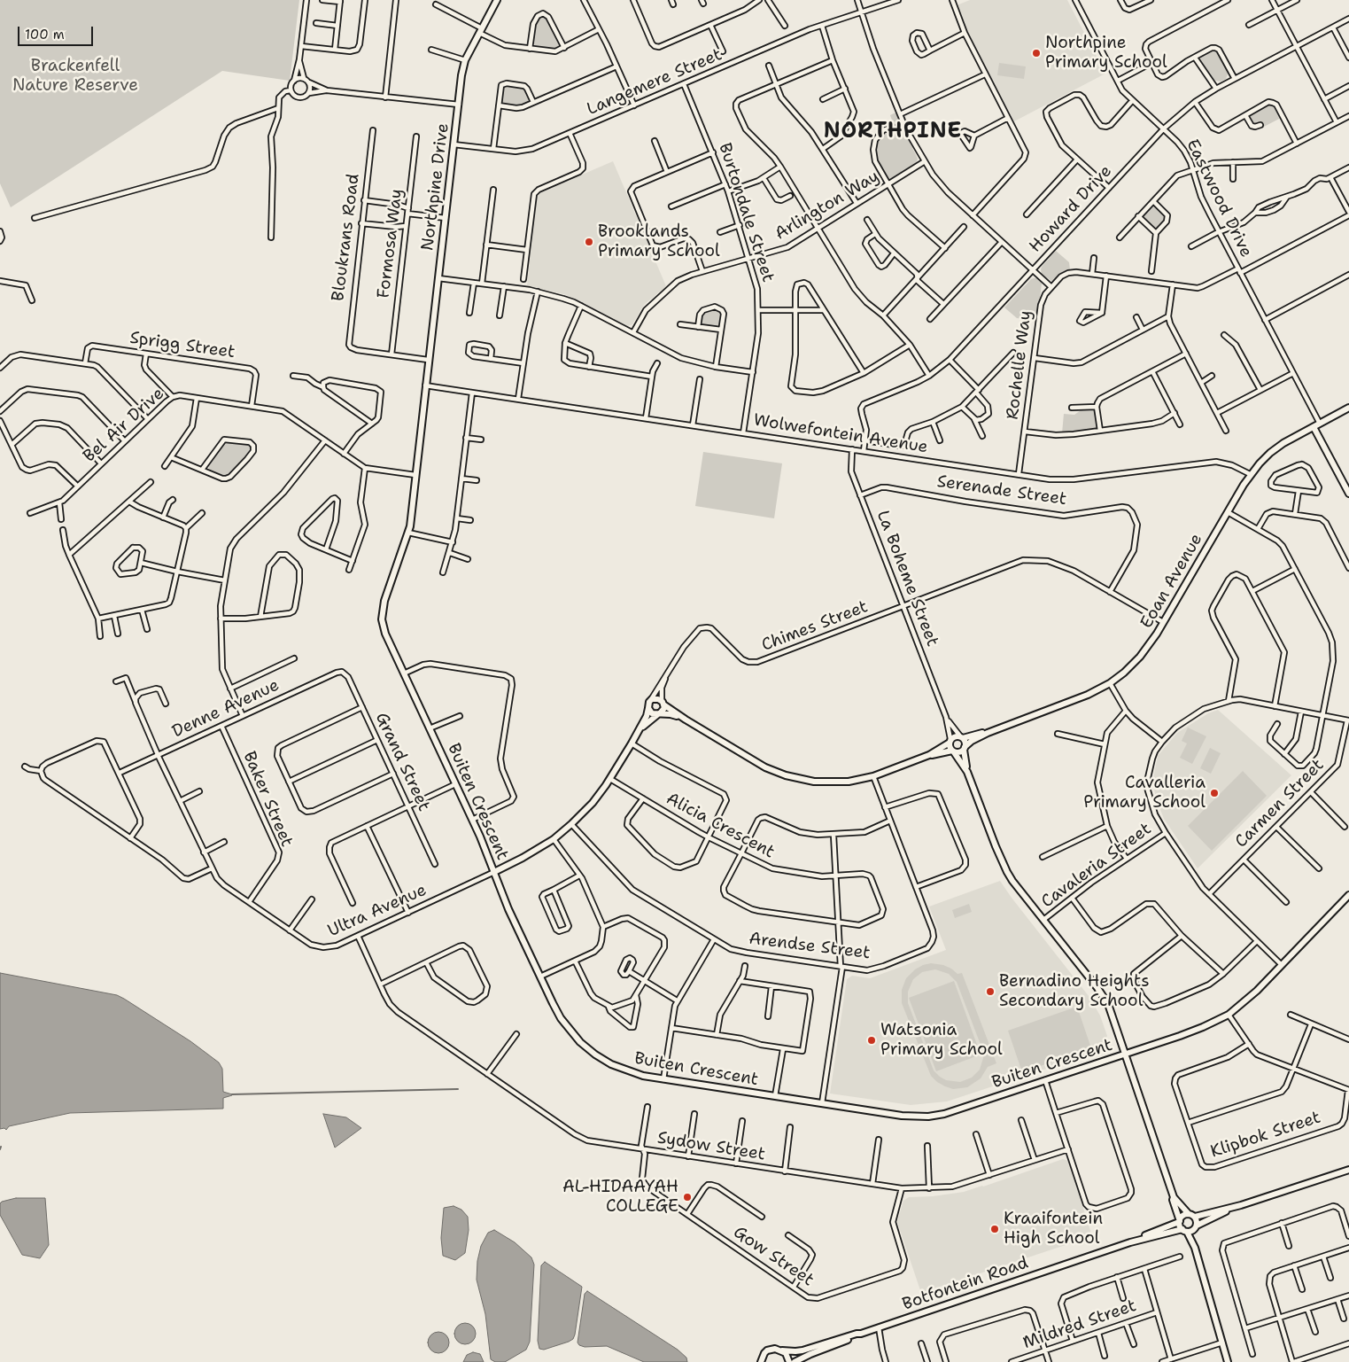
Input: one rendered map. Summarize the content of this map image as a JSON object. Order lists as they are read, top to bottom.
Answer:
{
  "streets": {
    "street": [
      "Langemere Street",
      "Northpine Drive",
      "Eastwood Drive",
      "Arlington Way",
      "Howard Drive",
      "Burtondale Street",
      "Bloukrans Road",
      "Formosa Way",
      "Sprigg Street",
      "Rochelle Way",
      "Bel Air Drive",
      "Wolwefontein Avenue",
      "Serenade Street",
      "La Boheme Street",
      "Eoan Avenue",
      "Chimes Street",
      "Denne Avenue",
      "Grand Street",
      "Baker Street",
      "Buiten Crescent",
      "Carmen Street",
      "Alicia Crescent",
      "Cavaleria Street",
      "Ultra Avenue",
      "Arendse Street",
      "Klipbok Street",
      "Sydow Street",
      "Gow Street",
      "Botfontein Road",
      "Mildred Street"
    ]
  },
  "crossings": [
    ["Langemere Street", "Northpine Drive"],
    ["Langemere Street", "Burtondale Street"],
    ["Northpine Drive", "Wolwefontein Avenue"],
    ["Northpine Drive", "Buiten Crescent"],
    ["Eastwood Drive", "Howard Drive"],
    ["Eastwood Drive", "Eoan Avenue"],
    ["Arlington Way", "Burtondale Street"],
    ["Howard Drive", "Wolwefontein Avenue"],
    ["Burtondale Street", "Wolwefontein Avenue"],
    ["Bloukrans Road", "Formosa Way"],
    ["Sprigg Street", "Bel Air Drive"],
    ["Rochelle Way", "Wolwefontein Avenue"],
    ["Bel Air Drive", "Buiten Crescent"],
    ["Wolwefontein Avenue", "La Boheme Street"],
    ["Wolwefontein Avenue", "Eoan Avenue"],
    ["Wolwefontein Avenue", "Buiten Crescent"],
    ["Serenade Street", "La Boheme Street"],
    ["Serenade Street", "Chimes Street"],
    ["La Boheme Street", "Eoan Avenue"],
    ["La Boheme Street", "Chimes Street"],
    ["Eoan Avenue", "Chimes Street"],
    ["Chimes Street", "Ultra Avenue"],
    ["Denne Avenue", "Grand Street"],
    ["Denne Avenue", "Baker Street"],
    ["Denne Avenue", "Ultra Avenue"],
    ["Baker Street", "Ultra Avenue"],
    ["Buiten Crescent", "Ultra Avenue"],
    ["Alicia Crescent", "Ultra Avenue"],
    ["Ultra Avenue", "Arendse Street"],
    ["Ultra Avenue", "Sydow Street"],
    ["Sydow Street", "Gow Street"]
  ],
  "districts": ["NORTHPINE"],
  "parks": ["Brackenfell Nature Reserve"],
  "places": [
    "Northpine Primary School",
    "Brooklands Primary School",
    "Cavalleria Primary School",
    "Bernadino Heights Secondary School",
    "Watsonia Primary School",
    "AL-HIDAAYAH COLLEGE",
    "Kraaifontein High School"
  ],
  "scale_bar": "100 m"
}
